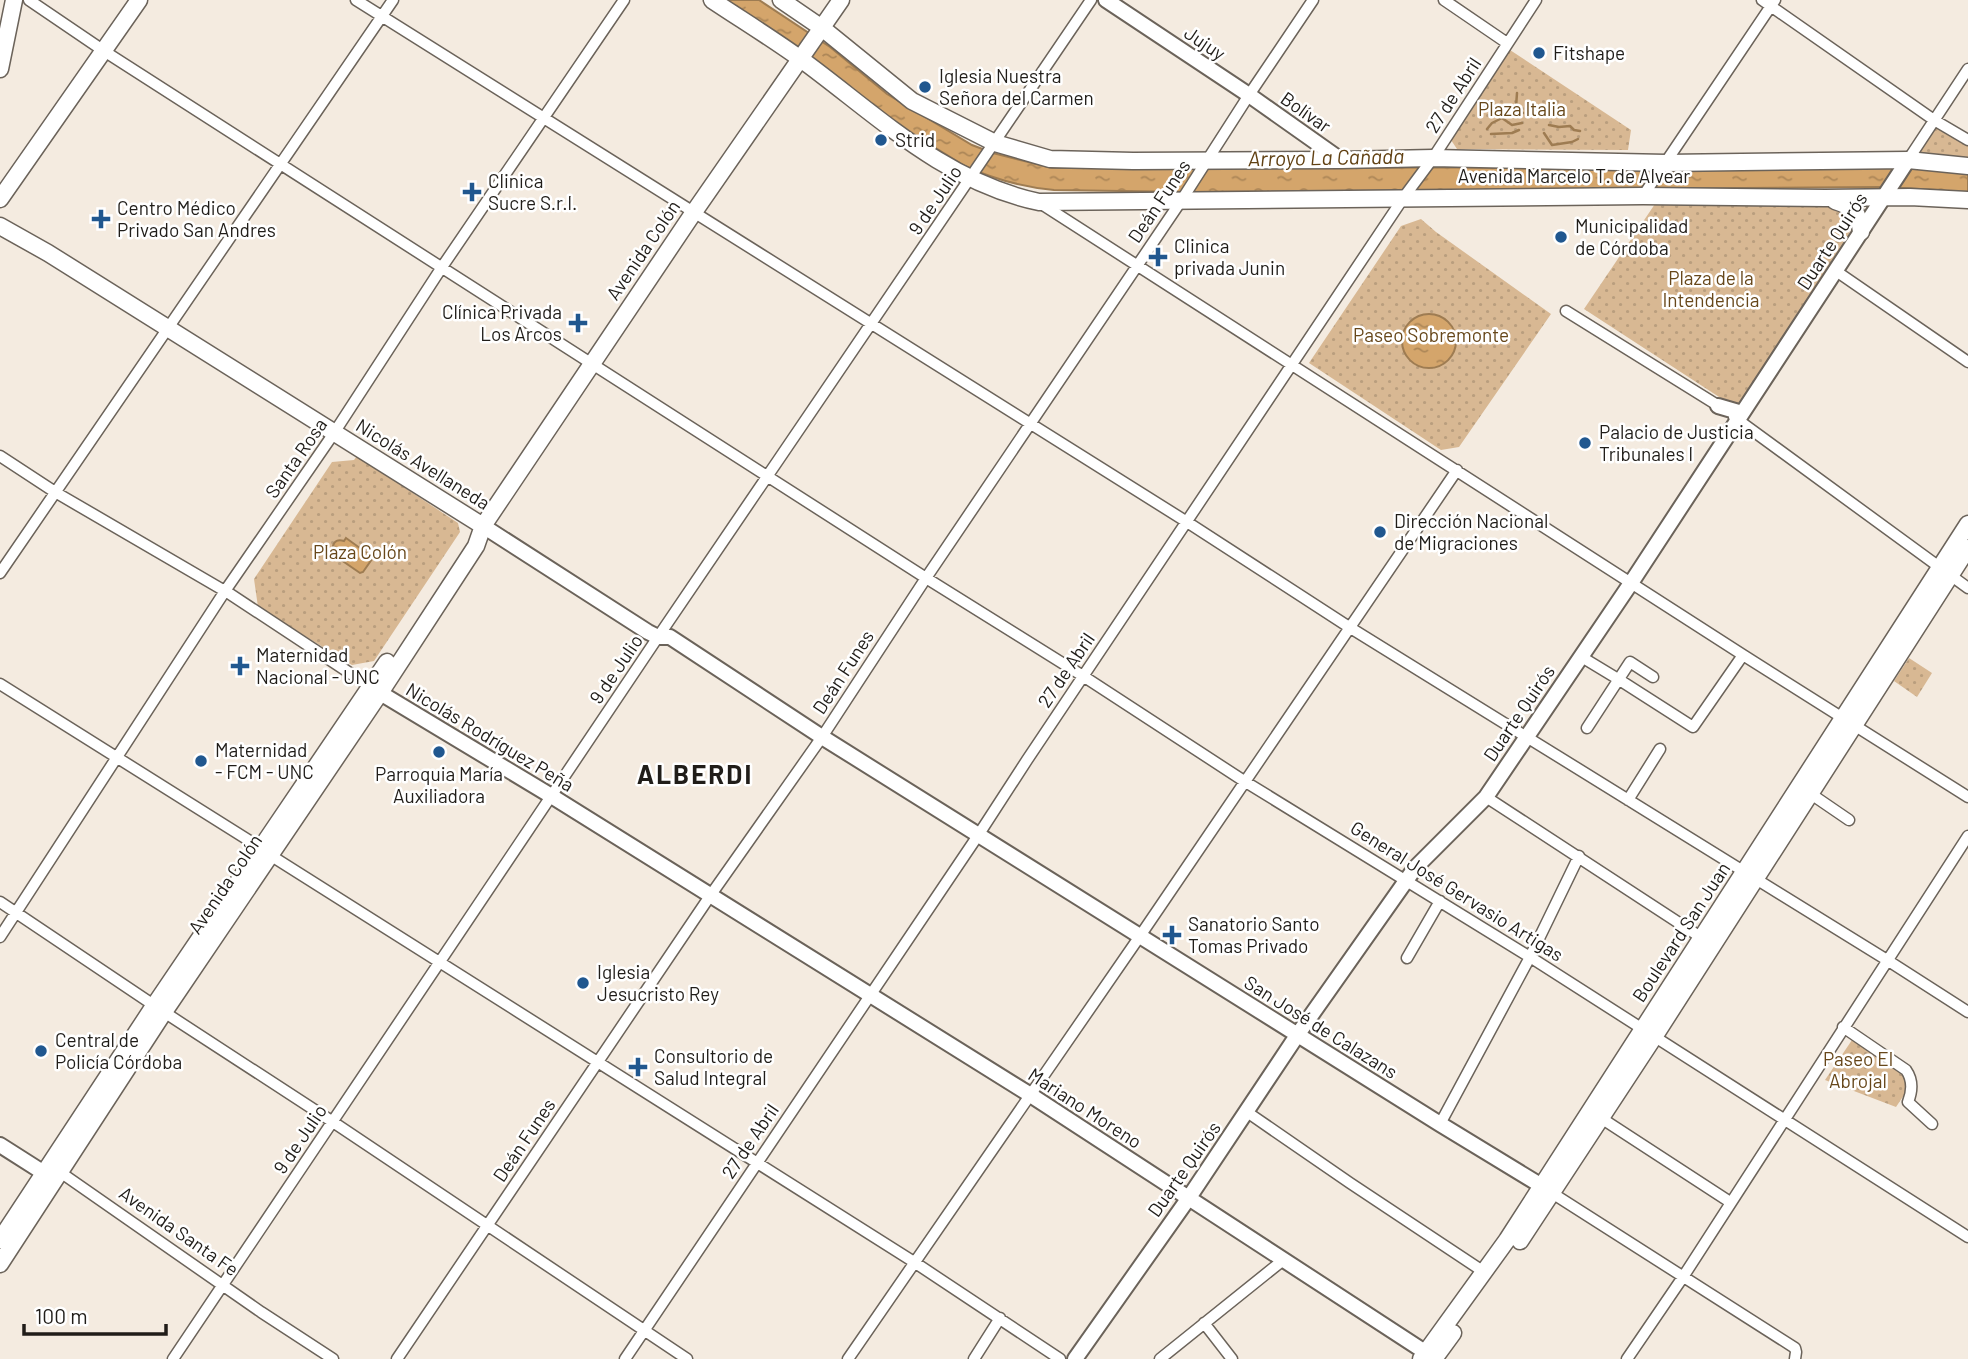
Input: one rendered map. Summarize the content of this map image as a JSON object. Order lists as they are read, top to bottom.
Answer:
{
  "streets": {
    "main road": [
      "Avenida Marcelo T. de Alvear",
      "Avenida Colón",
      "Nicolás Avellaneda",
      "Boulevard San Juan"
    ],
    "street": [
      "Jujuy",
      "27 de Abril",
      "Bolívar",
      "9 de Julio",
      "Deán Funes",
      "Duarte Quirós",
      "Santa Rosa",
      "Nicolás Rodríguez Peña",
      "General José Gervasio Artigas",
      "San José de Calazans",
      "Mariano Moreno",
      "Avenida Santa Fe"
    ]
  },
  "crossings": [
    ["Jujuy", "Bolívar"],
    ["Jujuy", "Deán Funes"],
    ["27 de Abril", "Avenida Marcelo T. de Alvear"],
    ["27 de Abril", "General José Gervasio Artigas"],
    ["27 de Abril", "San José de Calazans"],
    ["27 de Abril", "Mariano Moreno"],
    ["Bolívar", "Avenida Marcelo T. de Alvear"],
    ["Bolívar", "Deán Funes"],
    ["Avenida Marcelo T. de Alvear", "9 de Julio"],
    ["Avenida Marcelo T. de Alvear", "Deán Funes"],
    ["Avenida Marcelo T. de Alvear", "Duarte Quirós"],
    ["Avenida Marcelo T. de Alvear", "Avenida Colón"],
    ["9 de Julio", "Nicolás Avellaneda"],
    ["9 de Julio", "Nicolás Rodríguez Peña"],
    ["9 de Julio", "General José Gervasio Artigas"],
    ["9 de Julio", "Avenida Santa Fe"],
    ["Deán Funes", "Nicolás Avellaneda"],
    ["Deán Funes", "Nicolás Rodríguez Peña"],
    ["Deán Funes", "General José Gervasio Artigas"],
    ["Deán Funes", "San José de Calazans"],
    ["Deán Funes", "Mariano Moreno"],
    ["Duarte Quirós", "General José Gervasio Artigas"],
    ["Duarte Quirós", "San José de Calazans"],
    ["Duarte Quirós", "Mariano Moreno"],
    ["Avenida Colón", "Nicolás Avellaneda"],
    ["Avenida Colón", "Nicolás Rodríguez Peña"],
    ["Avenida Colón", "General José Gervasio Artigas"],
    ["Avenida Colón", "Avenida Santa Fe"],
    ["Santa Rosa", "Nicolás Avellaneda"],
    ["Santa Rosa", "Nicolás Rodríguez Peña"],
    ["Santa Rosa", "General José Gervasio Artigas"],
    ["Nicolás Avellaneda", "San José de Calazans"],
    ["Nicolás Rodríguez Peña", "Mariano Moreno"],
    ["General José Gervasio Artigas", "Boulevard San Juan"],
    ["Boulevard San Juan", "San José de Calazans"],
    ["Boulevard San Juan", "Mariano Moreno"]
  ],
  "districts": ["ALBERDI"],
  "water": ["Arroyo La Cañada"],
  "parks": [
    "Plaza Italia",
    "Plaza de la Intendencia",
    "Paseo Sobremonte",
    "Plaza Colón",
    "Paseo El Abrojal"
  ],
  "places": {
    "other": [
      "Fitshape",
      "Iglesia Nuestra Señora del Carmen",
      "Strid",
      "Municipalidad de Córdoba",
      "Palacio de Justicia Tribunales I",
      "Dirección Nacional de Migraciones",
      "Parroquia María Auxiliadora",
      "Maternidad - FCM - UNC",
      "Iglesia Jesucristo Rey",
      "Central de Policía Córdoba"
    ],
    "health": [
      "Clinica Sucre S.r.l.",
      "Centro Médico Privado San Andres",
      "Clinica privada Junin",
      "Clínica Privada Los Arcos",
      "Maternidad Nacional - UNC",
      "Sanatorio Santo Tomas Privado",
      "Consultorio de Salud Integral"
    ]
  },
  "scale_bar": "100 m"
}
